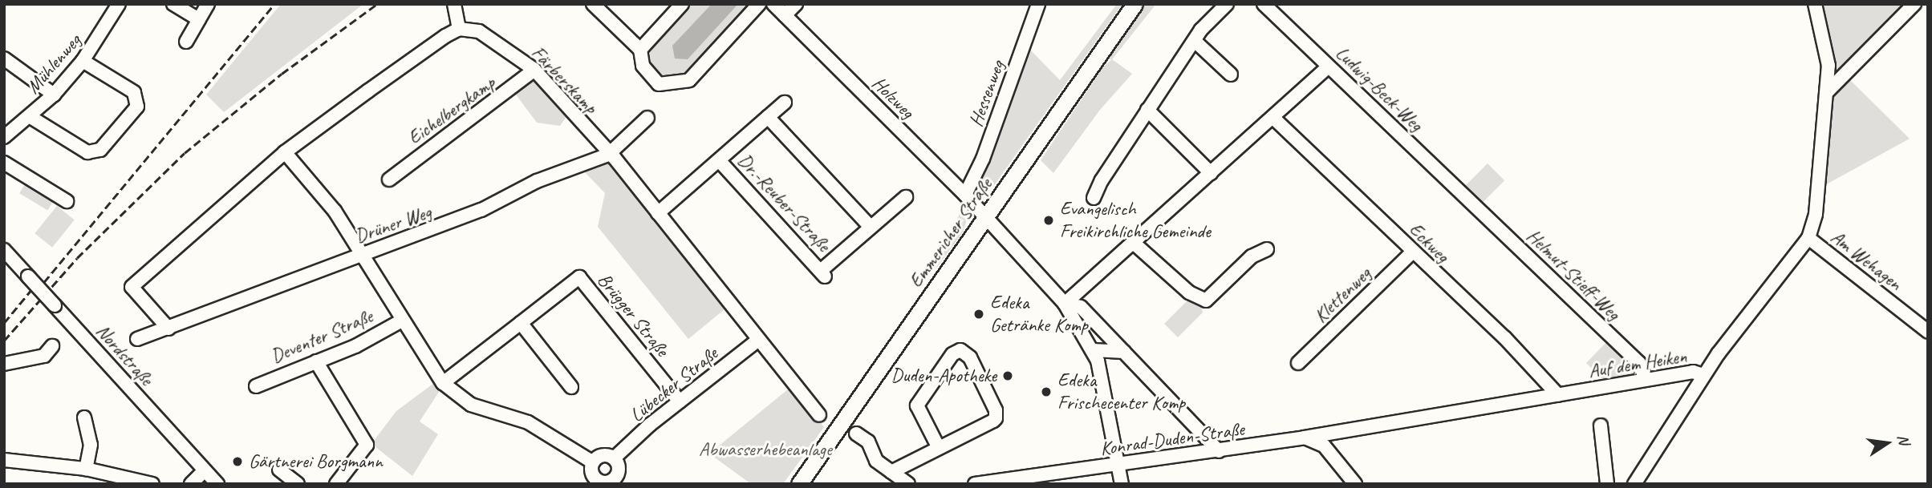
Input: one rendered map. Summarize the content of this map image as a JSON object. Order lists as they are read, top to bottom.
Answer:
{
  "streets": {
    "main road": ["Emmericher Straße"],
    "street": [
      "Mühlenweg",
      "Färberskamp",
      "Ludwig-Beck-Weg",
      "Hessenweg",
      "Holzweg",
      "Eichelbergkamp",
      "Dr.-Reuber-Straße",
      "Drüner Weg",
      "Eckweg",
      "Am Wehagen",
      "Helmut-Stieff-Weg",
      "Klettenweg",
      "Brügger Straße",
      "Deventer Straße",
      "Nordstraße",
      "Auf dem Heiken",
      "Lübecker Straße",
      "Konrad-Duden-Straße"
    ]
  },
  "crossings": [
    ["Färberskamp", "Eichelbergkamp"],
    ["Färberskamp", "Dr.-Reuber-Straße"],
    ["Färberskamp", "Drüner Weg"],
    ["Färberskamp", "Lübecker Straße"],
    ["Ludwig-Beck-Weg", "Helmut-Stieff-Weg"],
    ["Hessenweg", "Holzweg"],
    ["Holzweg", "Emmericher Straße"],
    ["Eckweg", "Klettenweg"],
    ["Eckweg", "Auf dem Heiken"],
    ["Am Wehagen", "Auf dem Heiken"],
    ["Helmut-Stieff-Weg", "Auf dem Heiken"],
    ["Brügger Straße", "Lübecker Straße"],
    ["Auf dem Heiken", "Konrad-Duden-Straße"]
  ],
  "parks": ["Abwasserhebeanlage"],
  "places": [
    "Evangelisch Freikirchliche Gemeinde",
    "Edeka Getränke Komp",
    "Duden-Apotheke",
    "Edeka Frischecenter Komp",
    "Gärtnerei Borgmann"
  ],
  "north": "right"
}
